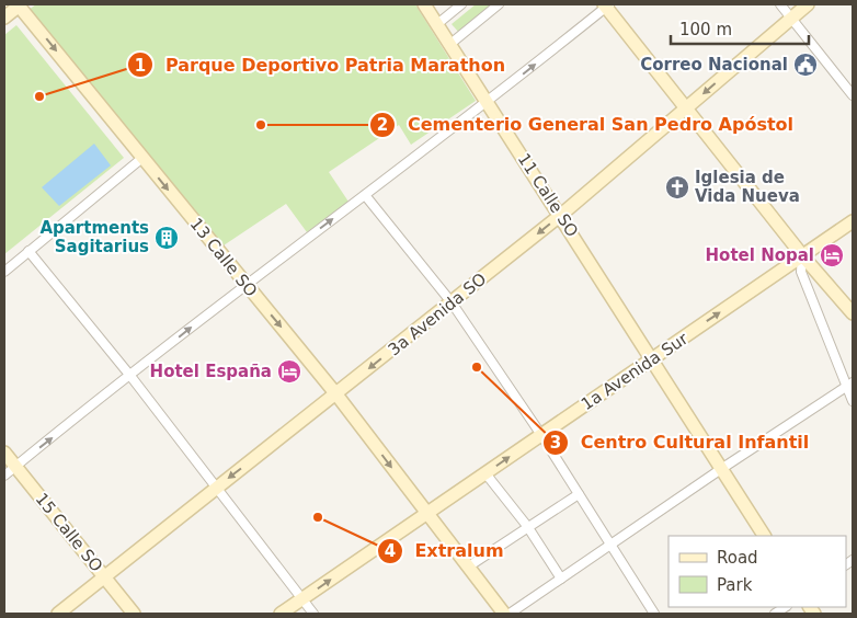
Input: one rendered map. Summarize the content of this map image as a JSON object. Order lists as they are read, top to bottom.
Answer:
{
  "streets": {
    "street": [
      "11 Calle SO",
      "13 Calle SO",
      "3a Avenida SO",
      "1a Avenida Sur",
      "15 Calle SO"
    ]
  },
  "crossings": [
    ["11 Calle SO", "3a Avenida SO"],
    ["11 Calle SO", "1a Avenida Sur"],
    ["13 Calle SO", "3a Avenida SO"],
    ["13 Calle SO", "1a Avenida Sur"],
    ["3a Avenida SO", "15 Calle SO"]
  ],
  "one_way": ["13 Calle SO", "3a Avenida SO", "1a Avenida Sur"],
  "places": {
    "public building": ["Correo Nacional"],
    "other": [
      "Parque Deportivo Patria Marathon",
      "Cementerio General San Pedro Apóstol",
      "Centro Cultural Infantil",
      "Extralum"
    ],
    "church": ["Iglesia de Vida Nueva"],
    "building": ["Apartments Sagitarius"],
    "hotel": ["Hotel Nopal", "Hotel España"]
  },
  "legend": ["Road", "Park"],
  "scale_bar": "100 m"
}
